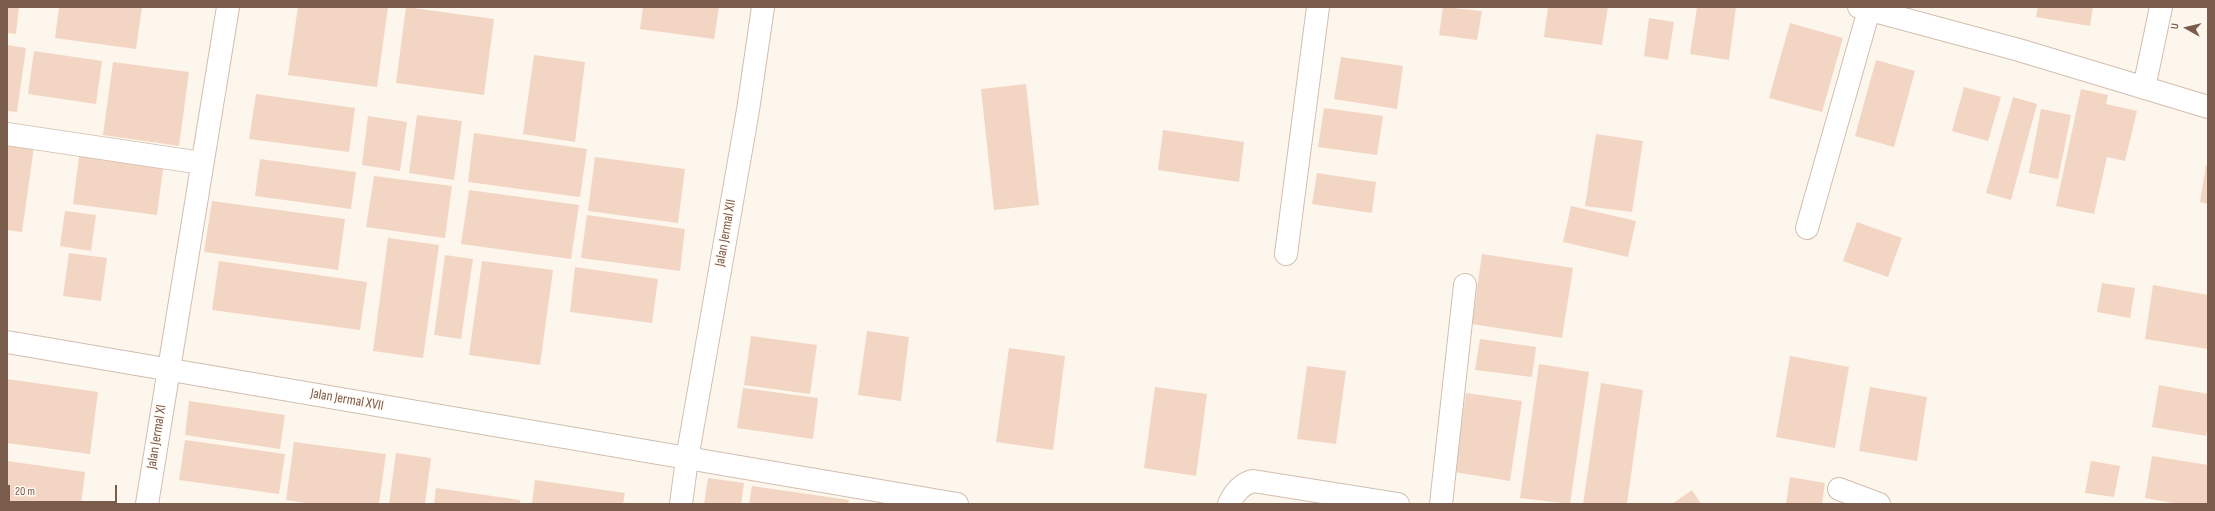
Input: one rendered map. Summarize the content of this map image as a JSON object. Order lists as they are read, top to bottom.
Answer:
{
  "streets": {
    "street": ["Jalan Jermal XII", "Jalan Jermal XVII", "Jalan Jermal XI"]
  },
  "crossings": [
    ["Jalan Jermal XII", "Jalan Jermal XVII"],
    ["Jalan Jermal XVII", "Jalan Jermal XI"]
  ],
  "scale_bar": "20 m",
  "north": "left"
}
